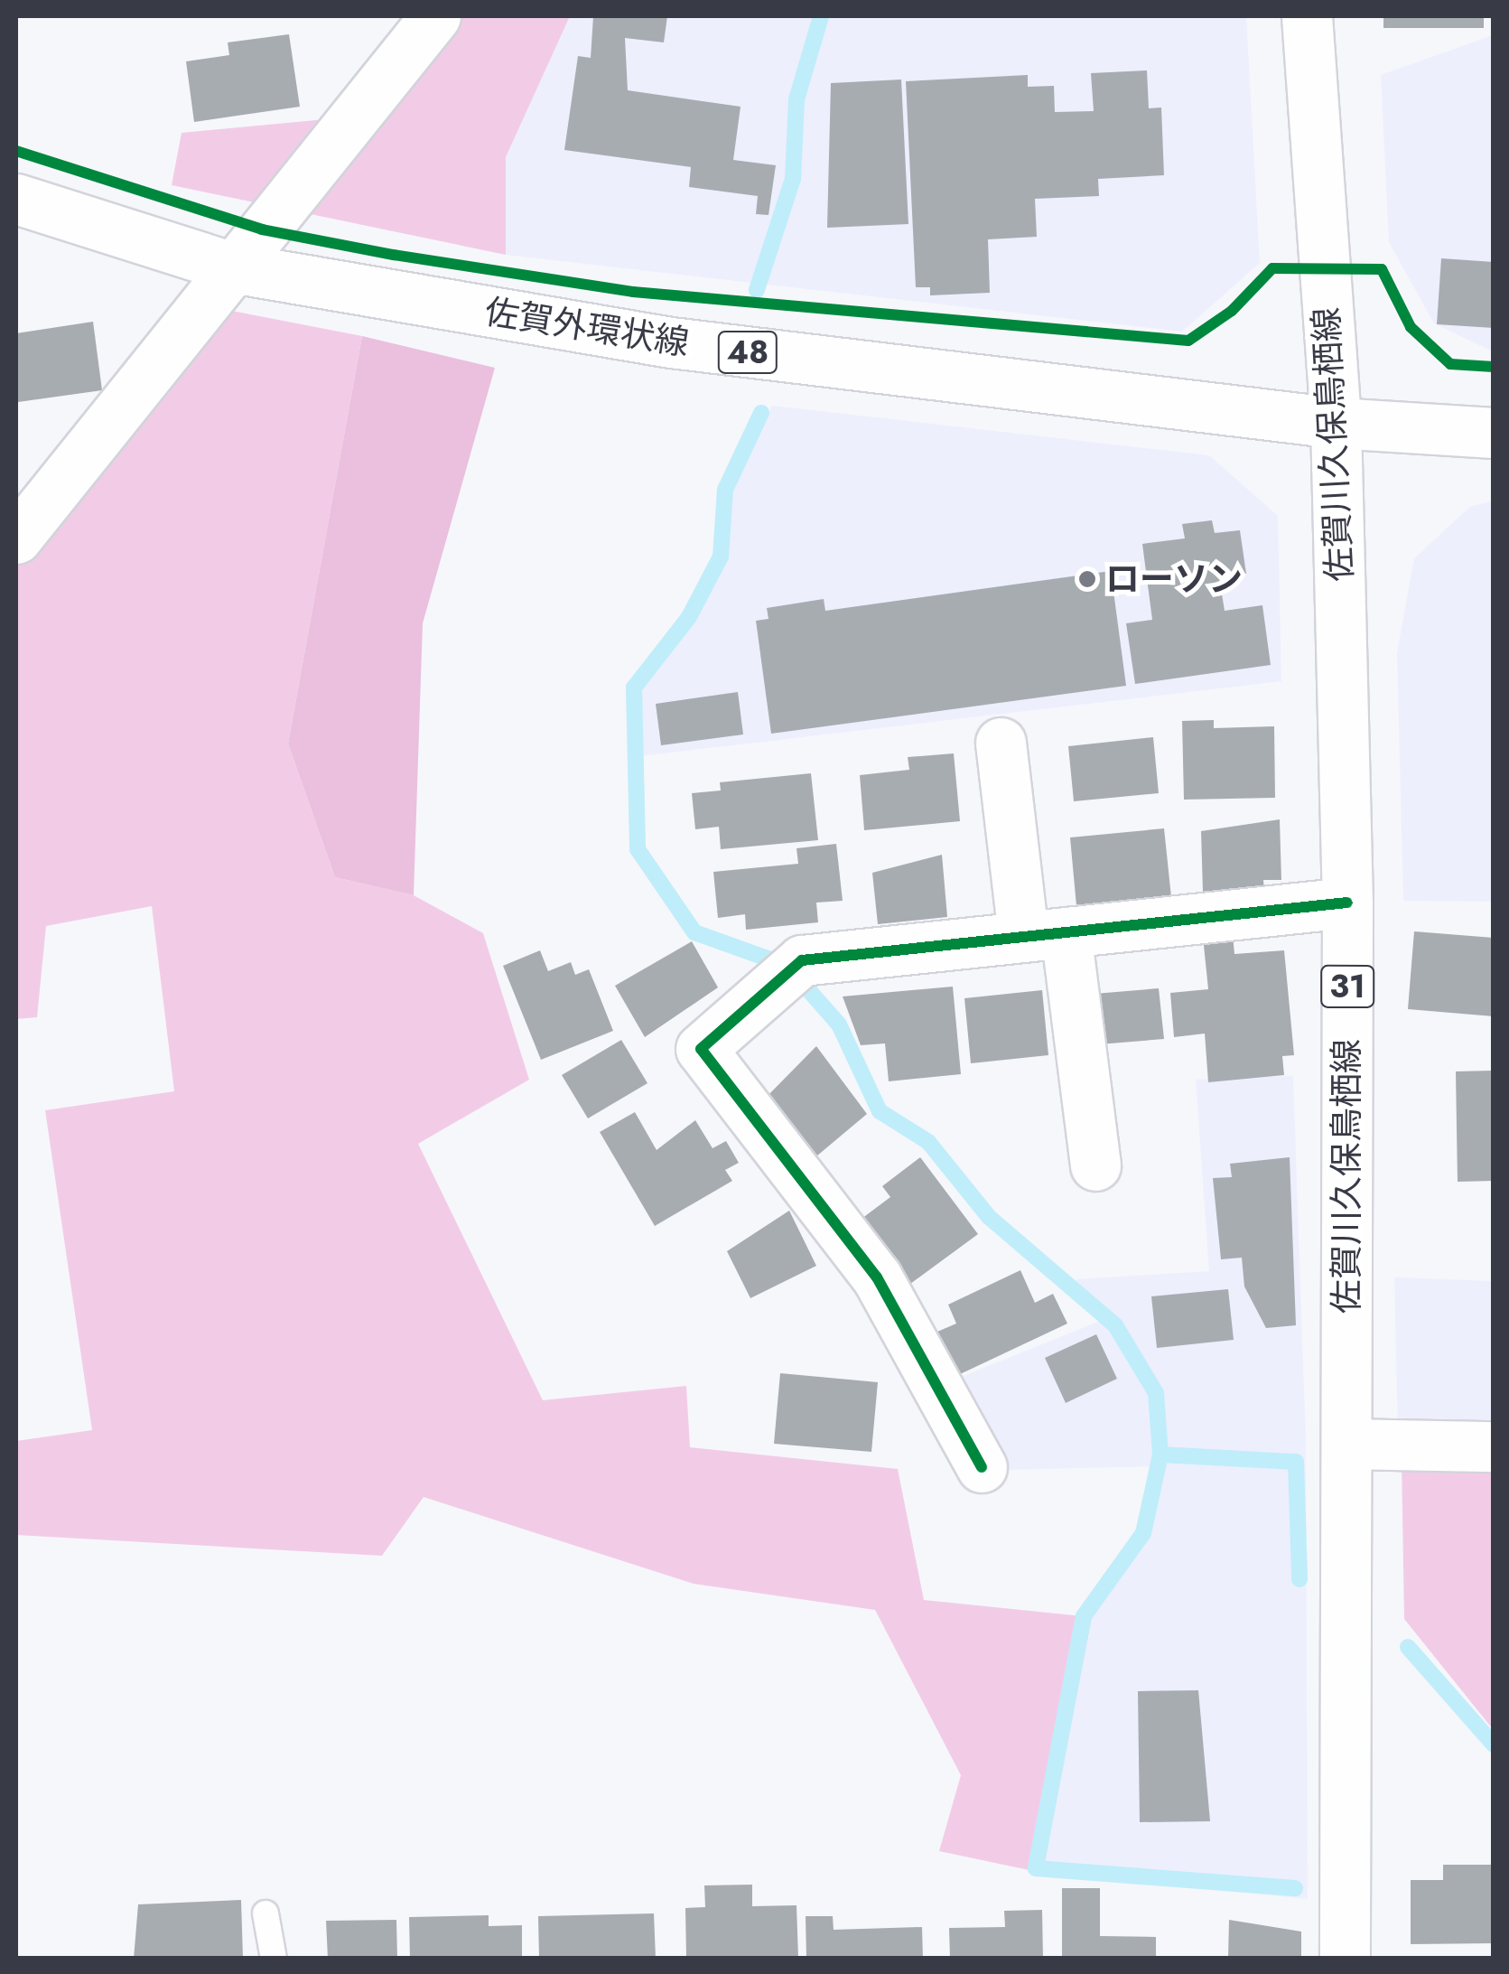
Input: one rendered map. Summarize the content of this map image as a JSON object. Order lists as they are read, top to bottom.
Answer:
{
  "streets": {
    "main road": [
      "佐賀外環状線",
      "48",
      "佐賀川久保鳥栖線",
      "31"
    ]
  },
  "crossings": [
    ["佐賀外環状線", "佐賀川久保鳥栖線"]
  ],
  "places": ["ローソン"]
}
